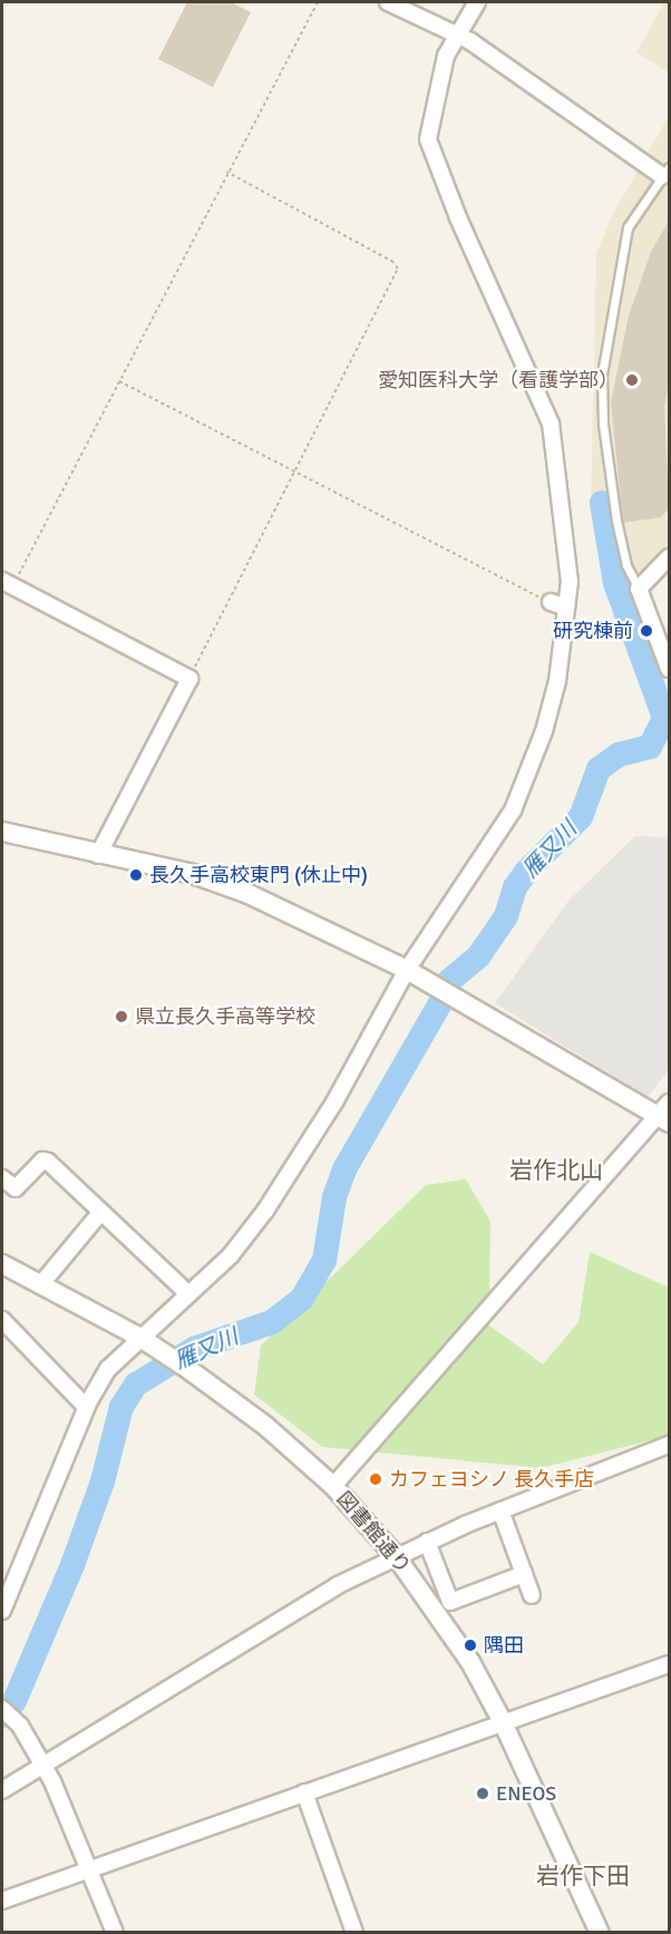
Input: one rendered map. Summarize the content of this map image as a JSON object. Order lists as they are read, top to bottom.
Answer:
{
  "streets": {
    "street": ["図書館通り"]
  },
  "districts": ["岩作北山", "岩作下田"],
  "water": ["雁又川"],
  "places": [
    "愛知医科大学（看護学部）",
    "研究棟前",
    "長久手高校東門 (休止中)",
    "県立長久手高等学校",
    "カフェヨシノ 長久手店",
    "隅田",
    "ENEOS"
  ]
}
